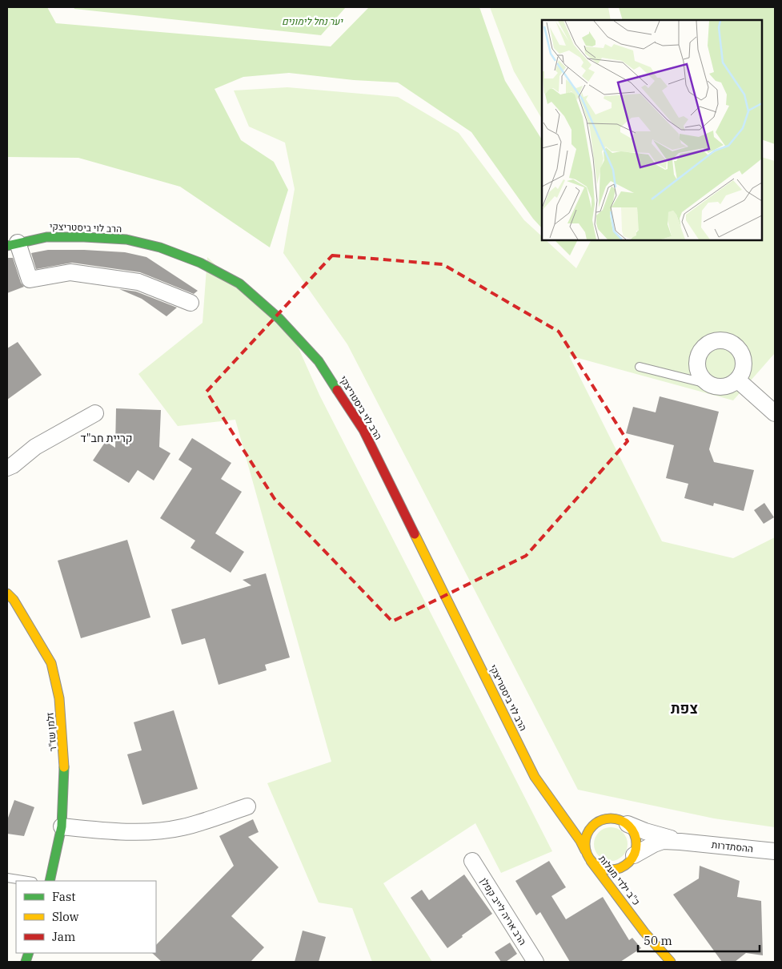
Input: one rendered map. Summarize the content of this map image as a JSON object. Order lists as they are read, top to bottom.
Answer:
{
  "streets": {
    "street": [
      "הרב לוי ביסטריצקי",
      "זלמן שז\"ר",
      "ההסתדרות",
      "כ\"ב ילדי מעלות",
      "הרב אריה לייב קפלן"
    ]
  },
  "crossings": [
    ["הרב לוי ביסטריצקי", "ההסתדרות"],
    ["הרב לוי ביסטריצקי", "כ\"ב ילדי מעלות"],
    ["ההסתדרות", "כ\"ב ילדי מעלות"]
  ],
  "districts": ["קריית חב\"ד", "צפת"],
  "parks": ["יער נחל לימונים"],
  "legend": ["Fast", "Slow", "Jam"],
  "scale_bar": "50 m"
}
